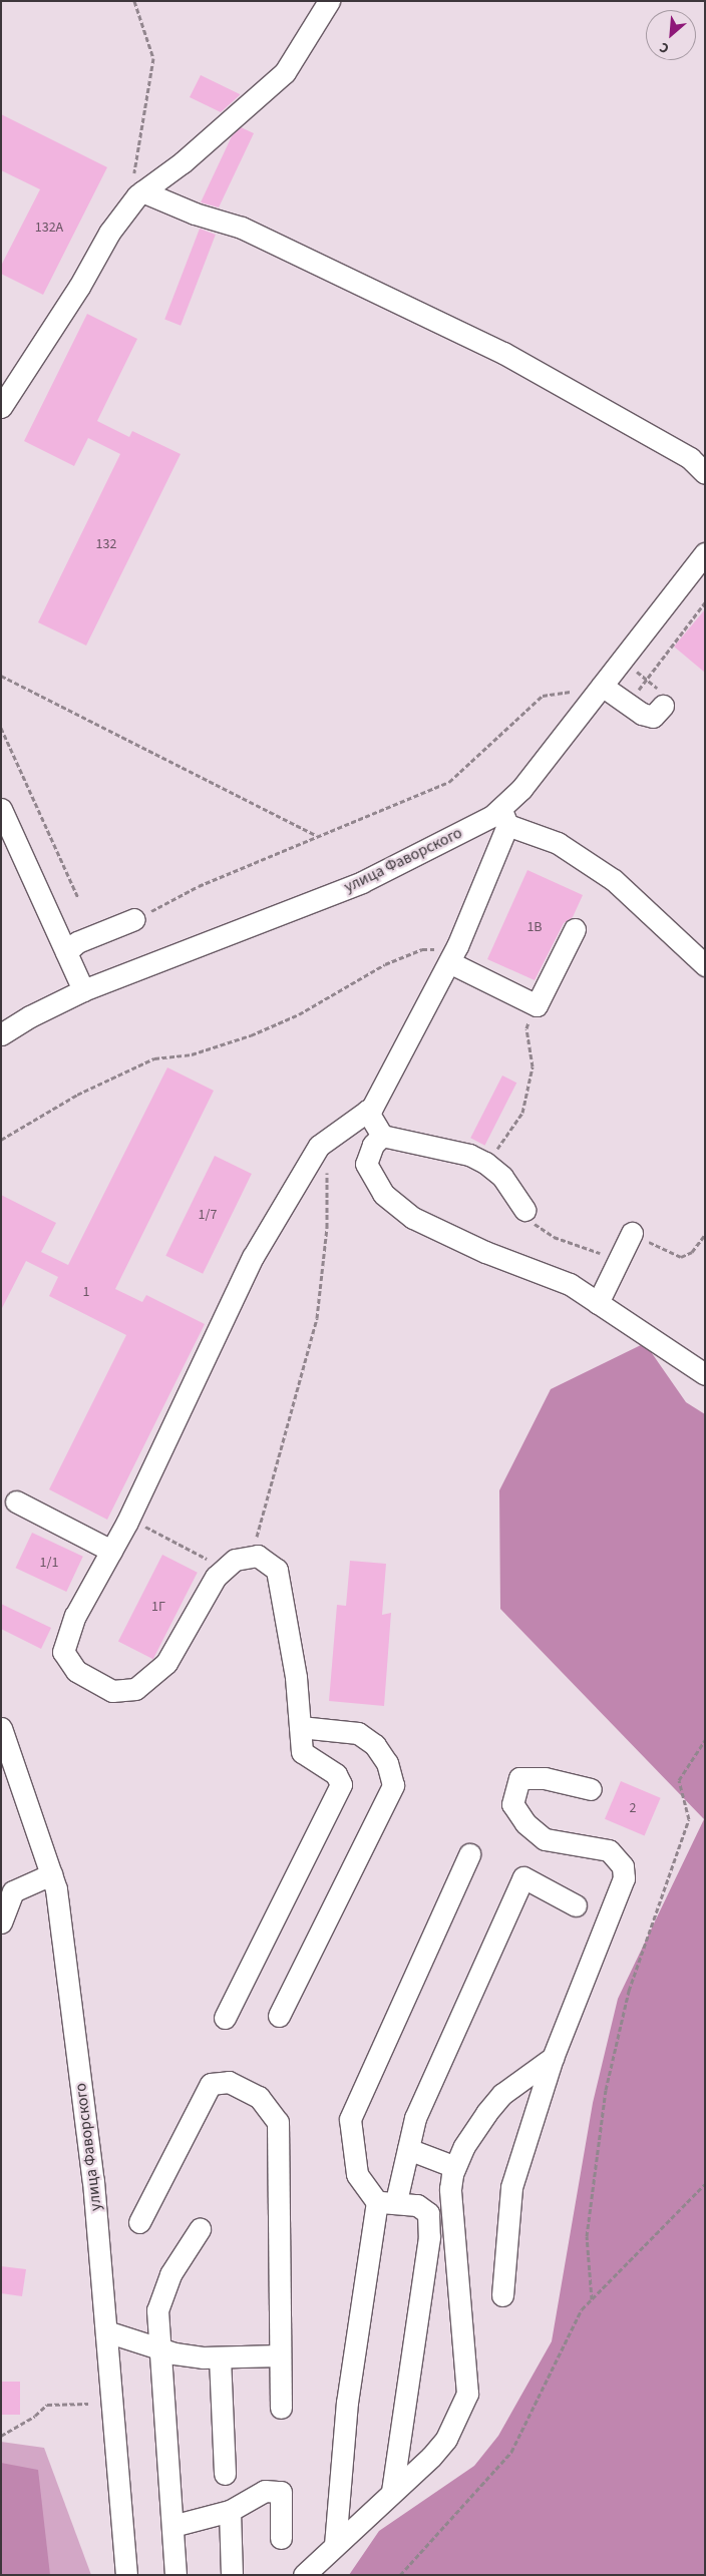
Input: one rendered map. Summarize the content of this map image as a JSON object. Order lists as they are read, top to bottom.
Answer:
{
  "streets": {
    "street": ["улица Фаворского"]
  },
  "house_numbers": [
    "132А",
    "132",
    "1В",
    "1/7",
    "1",
    "1/1",
    "1Г",
    "2"
  ],
  "north": "bottom left"
}
